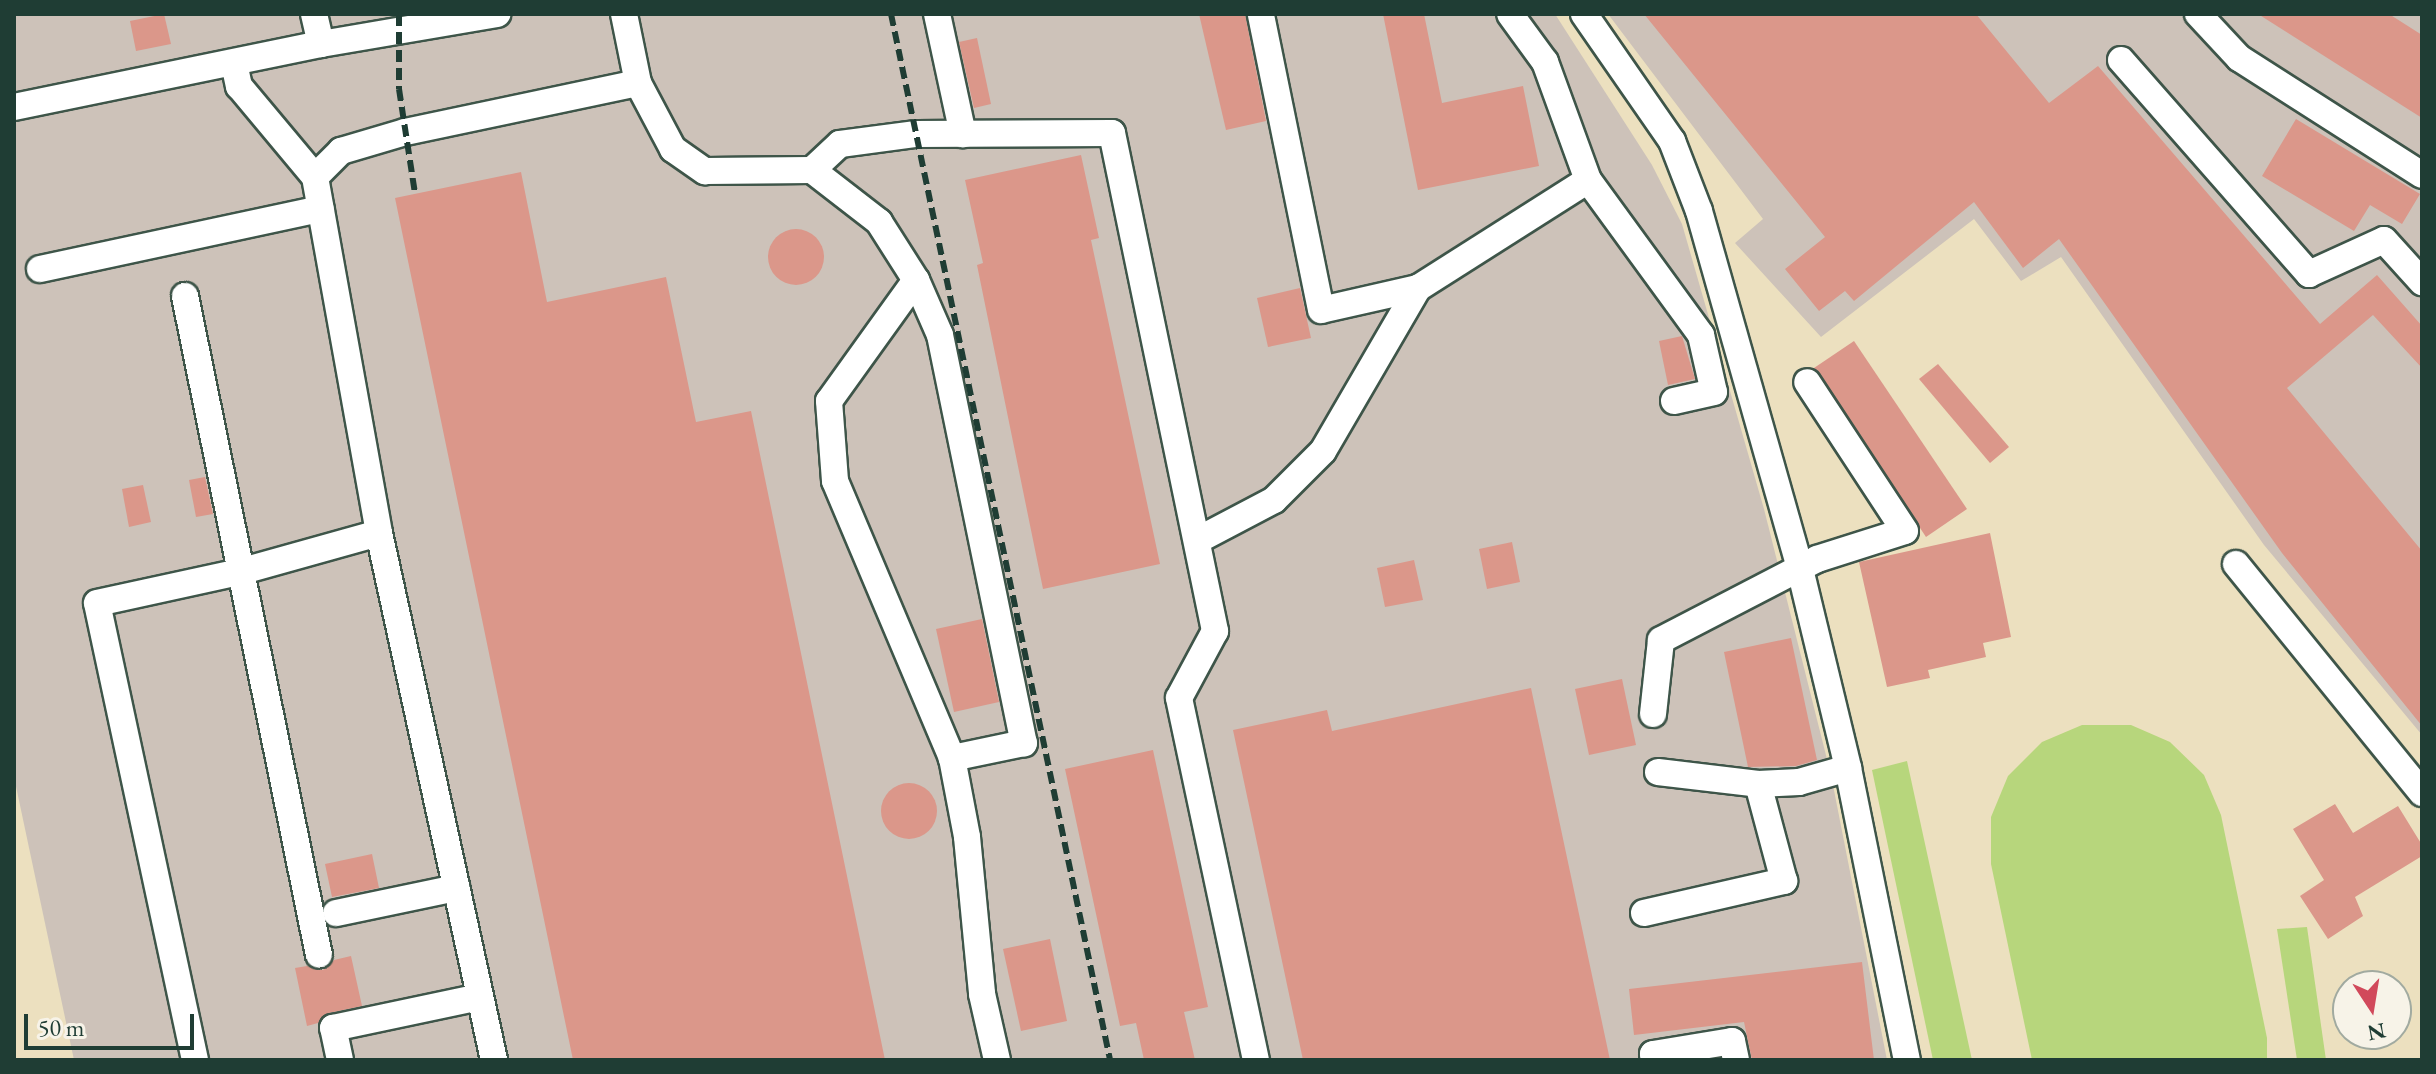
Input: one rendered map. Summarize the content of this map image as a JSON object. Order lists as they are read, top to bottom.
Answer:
{
  "scale_bar": "50 m",
  "north": "bottom"
}
